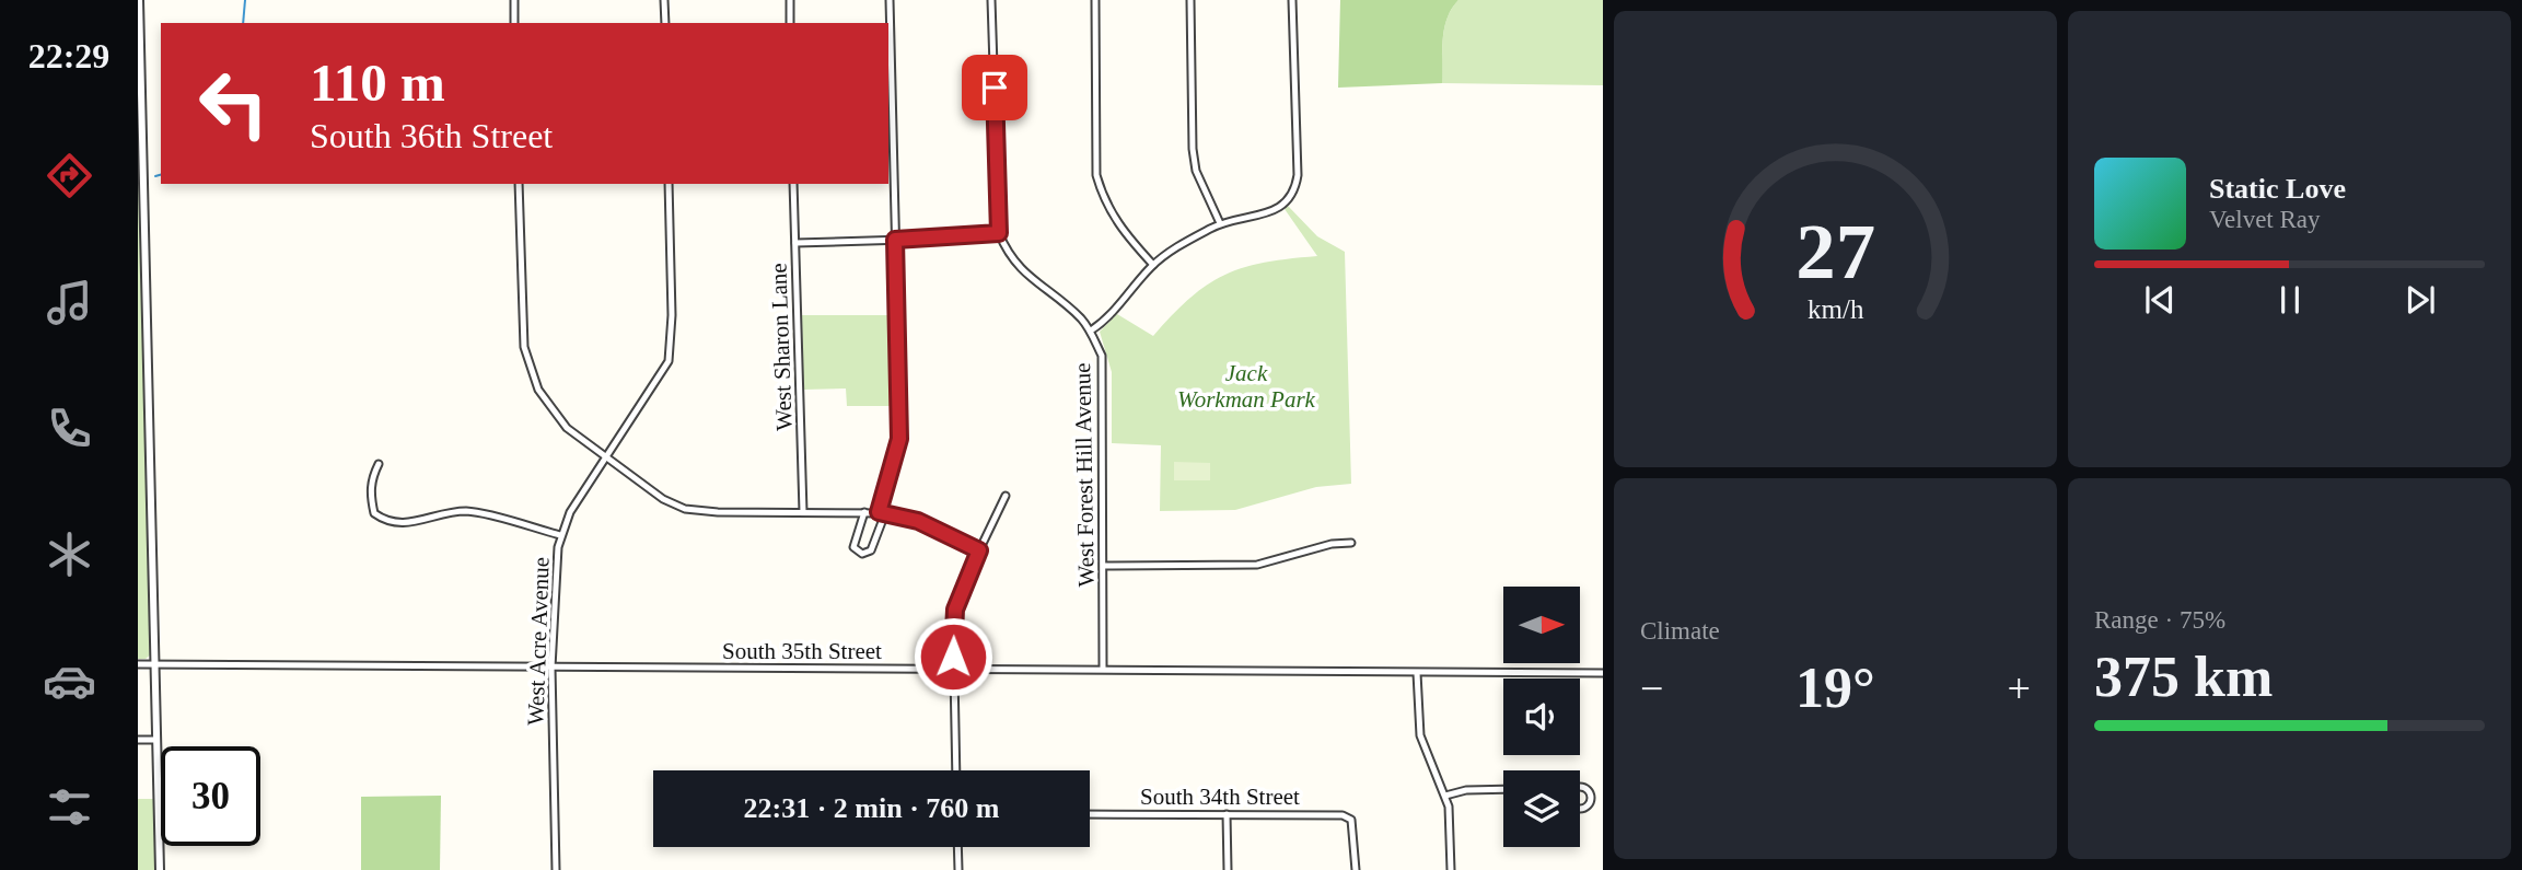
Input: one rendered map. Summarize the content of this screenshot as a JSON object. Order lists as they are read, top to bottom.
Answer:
{
  "streets": {
    "street": [
      "West Sharon Lane",
      "West Forest Hill Avenue",
      "West Acre Avenue",
      "South 35th Street",
      "South 34th Street"
    ]
  },
  "crossings": [
    ["West Forest Hill Avenue", "South 35th Street"],
    ["West Acre Avenue", "South 35th Street"]
  ],
  "parks": ["Jack Workman Park"],
  "north": "right",
  "page": {
    "tabs": "22:29",
    "turn": ["110 m", "South 36th Street"],
    "song": ["Static Love", "Velvet Ray"],
    "tile": [
      "Climate",
      ["Range · 75%", "375 km"]
    ],
    "heat": ["−", "19°", "+"],
    "limit": "30",
    "trip": "22:31 · 2 min · 760 m",
    "gauge": ["27", "km/h"]
  }
}
